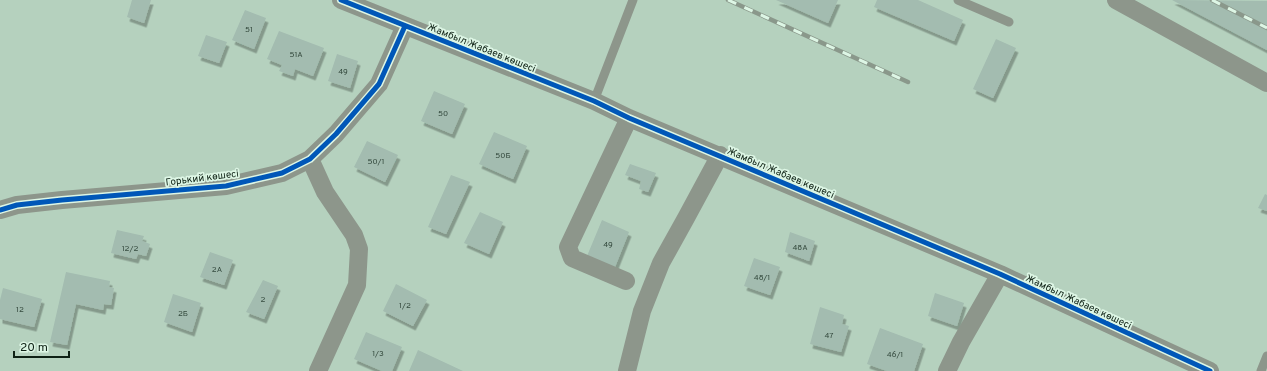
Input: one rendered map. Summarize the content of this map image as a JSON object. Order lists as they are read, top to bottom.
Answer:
{
  "streets": {
    "street": ["Жамбыл Жабаев көшесі", "Горький көшесі"]
  },
  "crossings": [
    ["Жамбыл Жабаев көшесі", "Горький көшесі"]
  ],
  "house_numbers": [
    "51",
    "51А",
    "49",
    "50",
    "50Б",
    "50/1",
    "49",
    "48А",
    "12/2",
    "2А",
    "48/1",
    "2",
    "1/2",
    "12",
    "2Б",
    "47",
    "1/3",
    "46/1"
  ],
  "scale_bar": "20 m"
}
